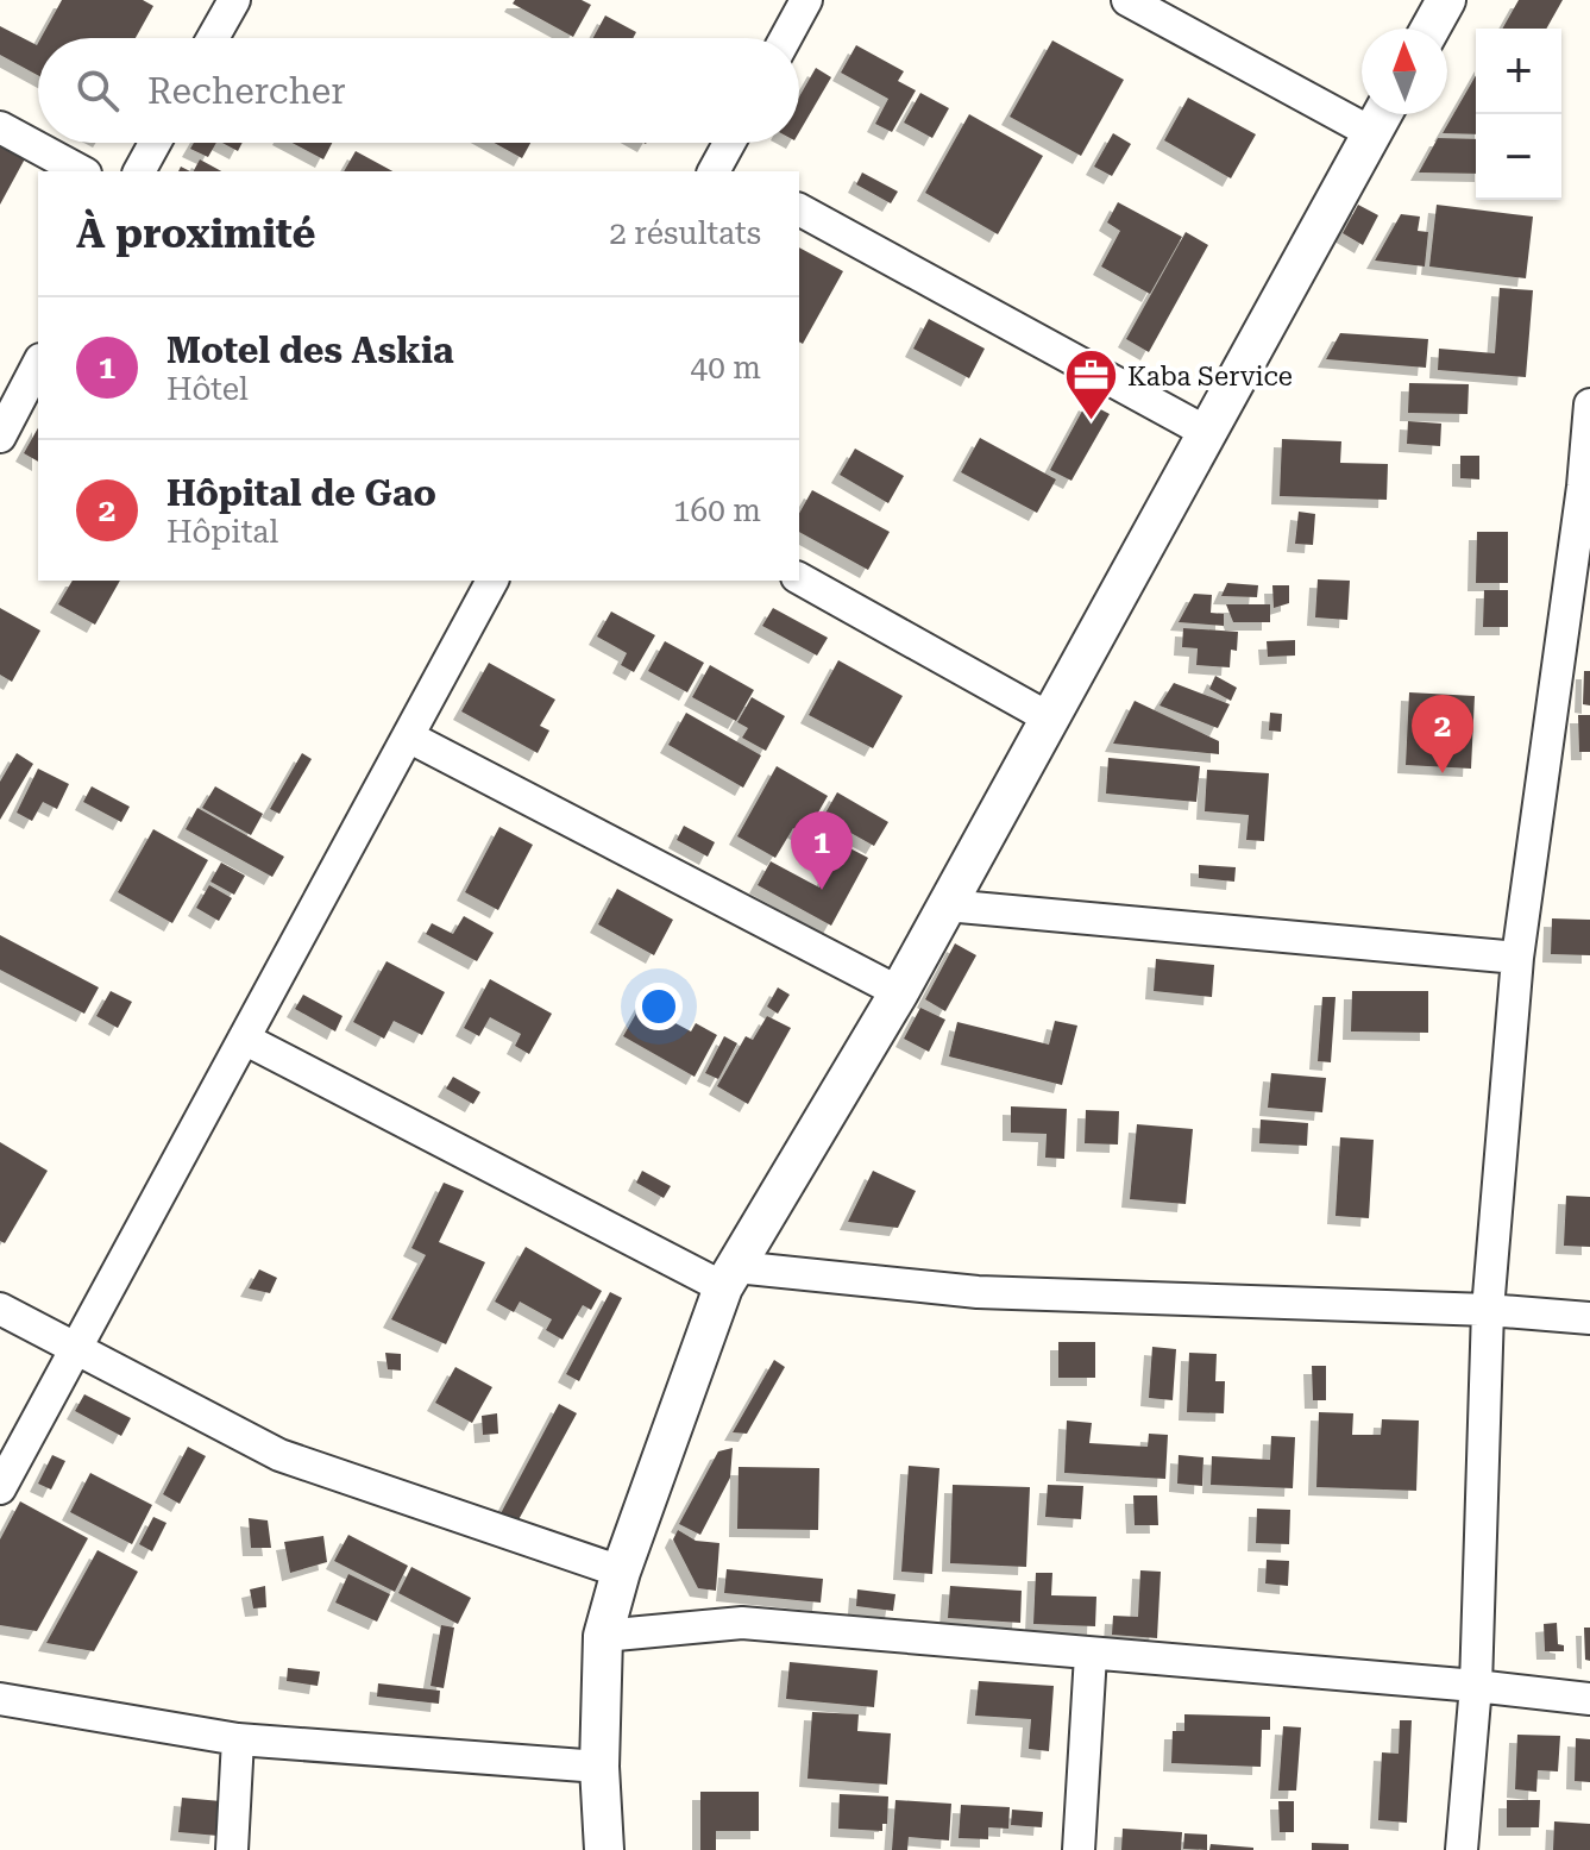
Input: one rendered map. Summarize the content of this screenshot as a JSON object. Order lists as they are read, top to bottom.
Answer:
{
  "places": {
    "office": ["Kaba Service"]
  },
  "north": "top",
  "page": {
    "map_buttons": ["+", "−"],
    "search": "Rechercher",
    "heading": ["À proximité", "2 résultats"],
    "list": [
      {
        "mark": "1",
        "name": "Motel des Askia",
        "note": "Hôtel",
        "value": "40 m"
      },
      {
        "mark": "2",
        "name": "Hôpital de Gao",
        "note": "Hôpital",
        "value": "160 m"
      }
    ],
    "pins": ["2", "1"]
  }
}
